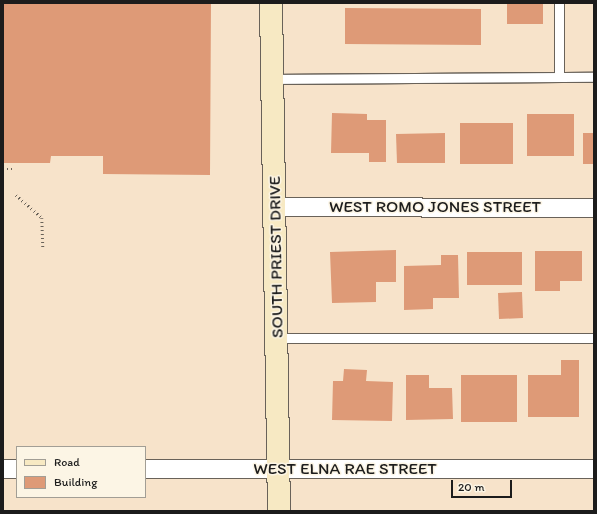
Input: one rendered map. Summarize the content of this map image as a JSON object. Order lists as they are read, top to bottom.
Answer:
{
  "streets": {
    "main road": ["SOUTH PRIEST DRIVE"],
    "street": ["WEST ROMO JONES STREET", "WEST ELNA RAE STREET"]
  },
  "crossings": [
    ["WEST ROMO JONES STREET", "SOUTH PRIEST DRIVE"],
    ["SOUTH PRIEST DRIVE", "WEST ELNA RAE STREET"]
  ],
  "legend": ["Road", "Building"],
  "scale_bar": "20 m"
}
